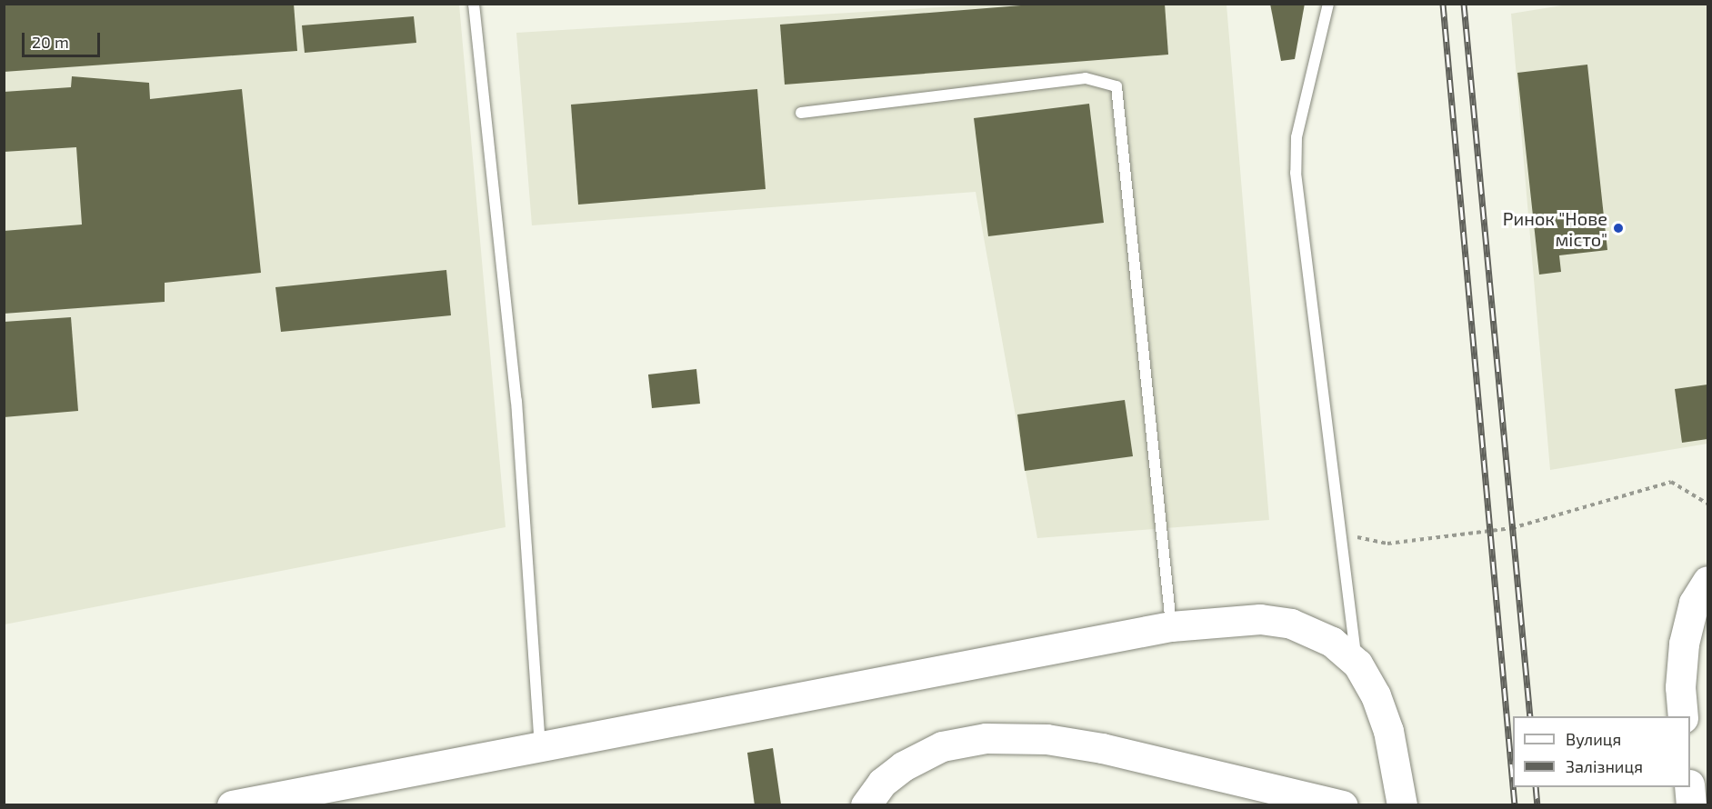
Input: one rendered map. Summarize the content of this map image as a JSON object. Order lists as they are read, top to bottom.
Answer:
{
  "places": ["Ринок \"Нове місто\""],
  "legend": ["Вулиця", "Залізниця"],
  "scale_bar": "20 m"
}
